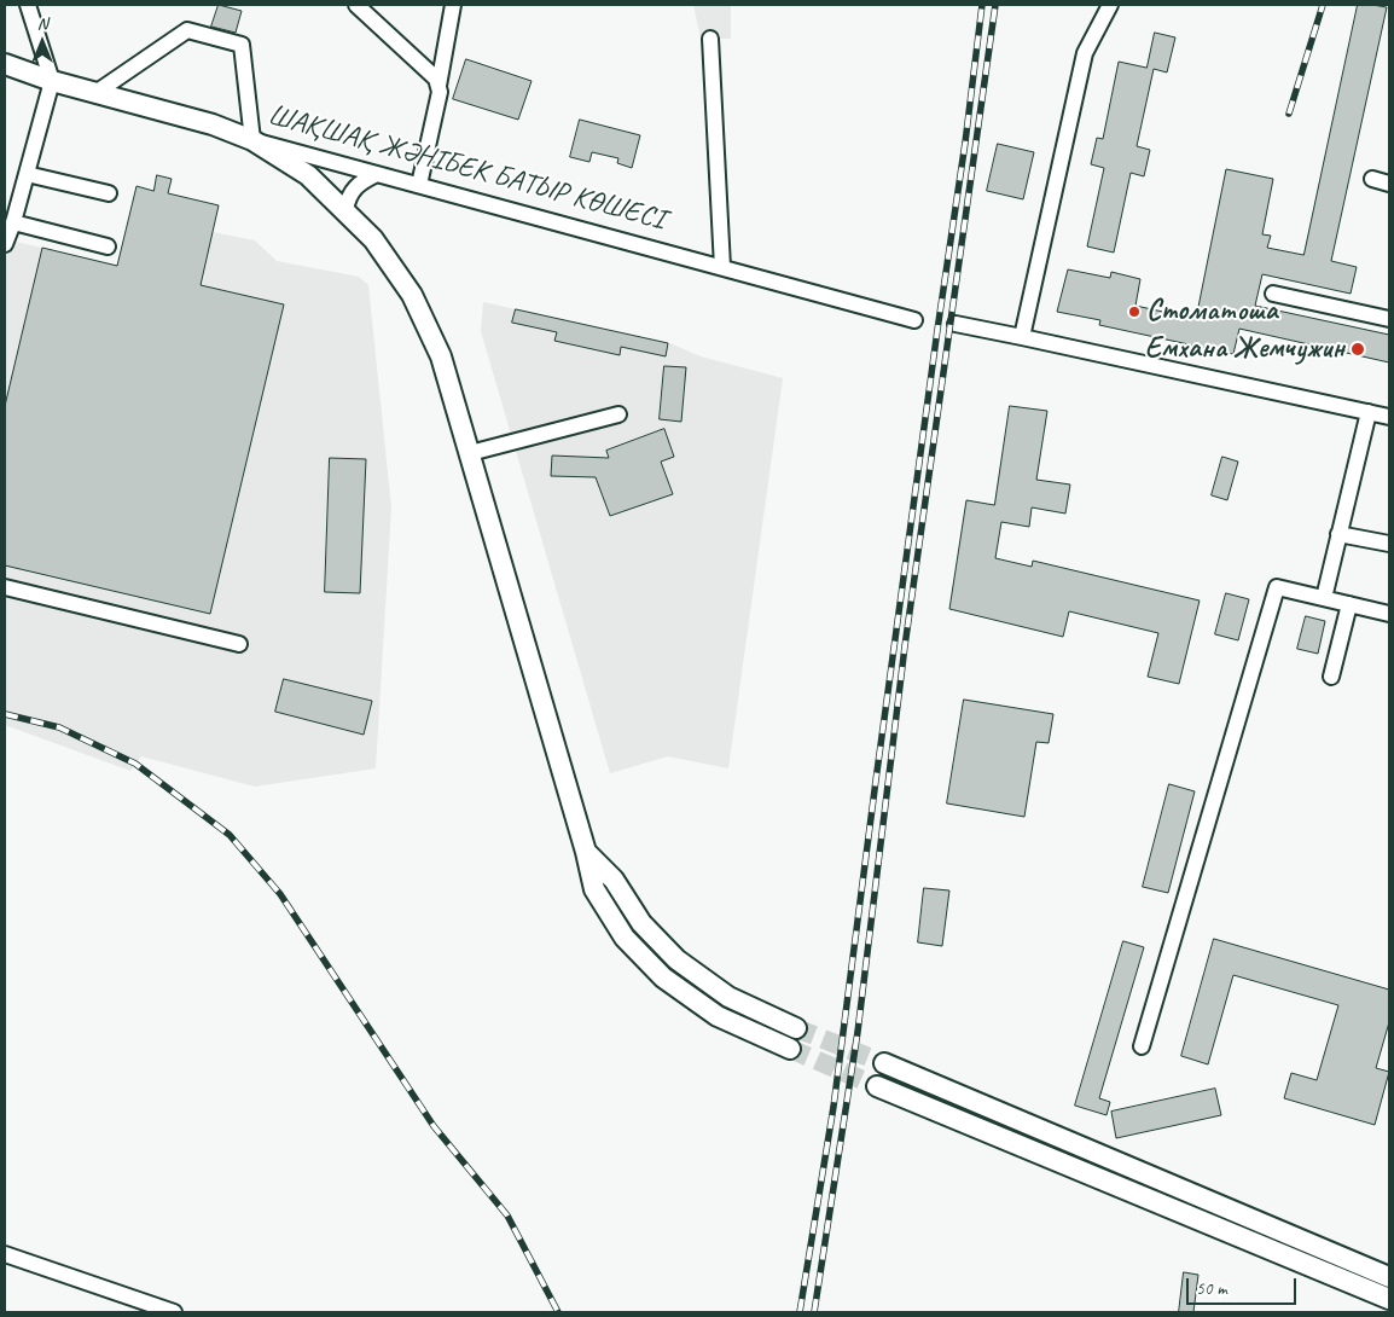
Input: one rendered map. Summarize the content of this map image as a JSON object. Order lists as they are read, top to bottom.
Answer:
{
  "streets": {
    "main road": ["ШАҚШАҚ ЖӘНІБЕК БАТЫР КӨШЕСІ"]
  },
  "places": ["Стоматоша", "Емхана Жемчужин"],
  "scale_bar": "50 m",
  "north": "top"
}
